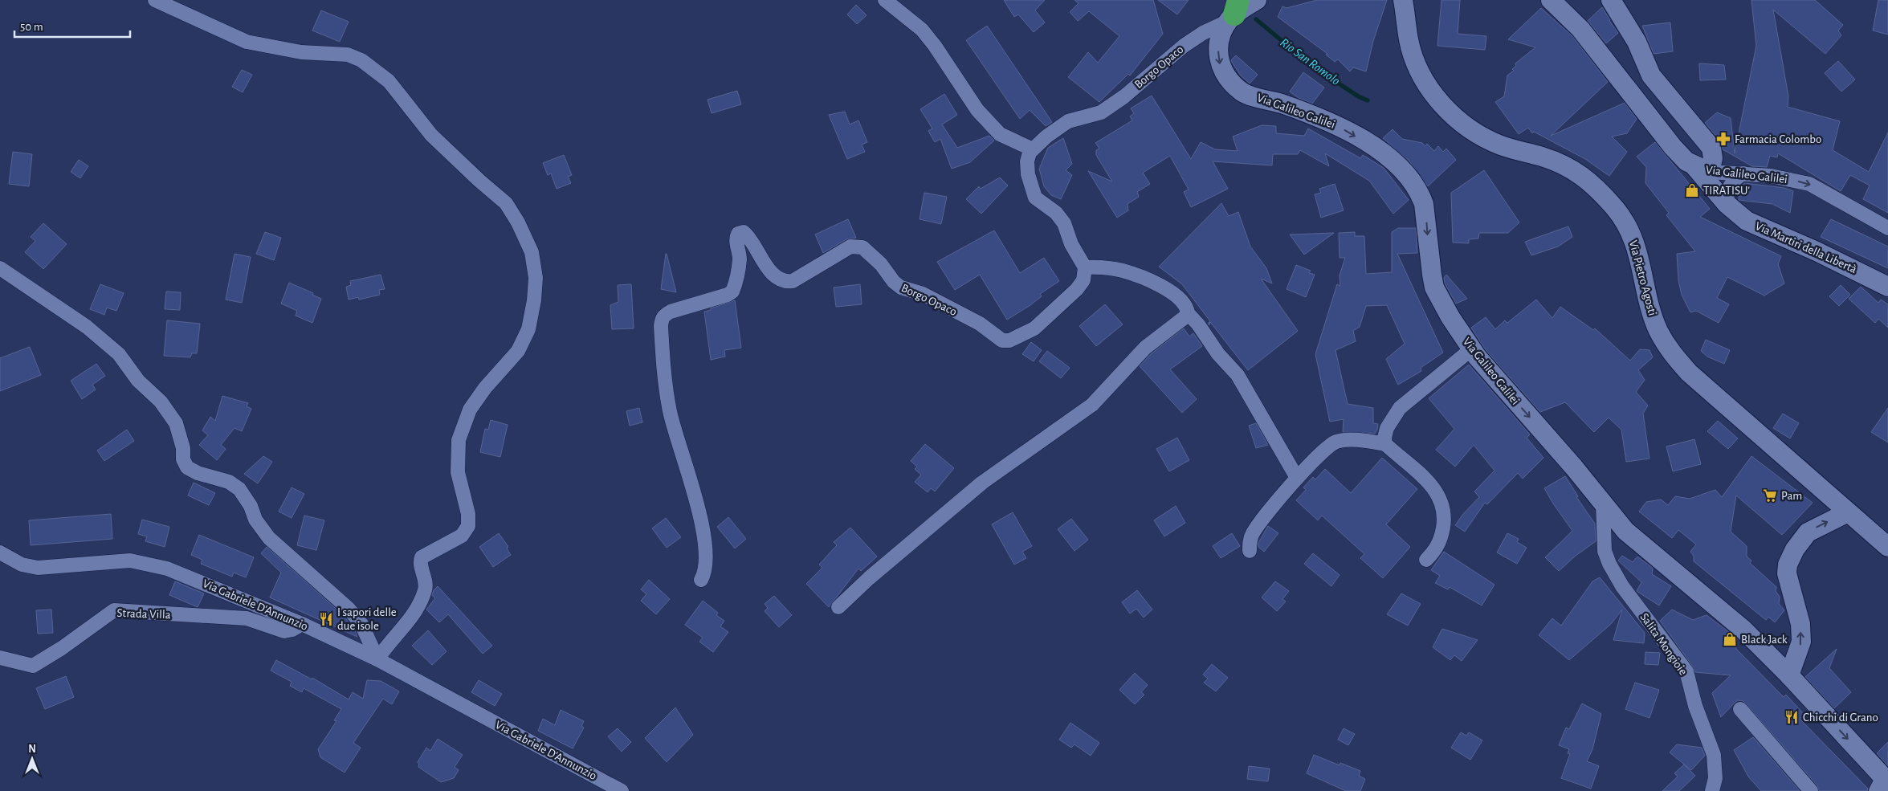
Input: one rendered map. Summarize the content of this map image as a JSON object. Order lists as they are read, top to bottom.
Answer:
{
  "streets": {
    "main road": ["Via Galileo Galilei", "Via Martiri della Libertà", "Via Pietro Agosti"],
    "street": [
      "Borgo Opaco",
      "Via Gabriele D'Annunzio",
      "Strada Villa",
      "Salita Mongioie"
    ]
  },
  "crossings": [
    ["Borgo Opaco", "Via Galileo Galilei"],
    ["Via Galileo Galilei", "Via Martiri della Libertà"],
    ["Via Galileo Galilei", "Salita Mongioie"],
    ["Via Gabriele D'Annunzio", "Strada Villa"]
  ],
  "one_way": ["Via Galileo Galilei"],
  "water": ["Rio San Romolo"],
  "places": {
    "pharmacy": ["Farmacia Colombo"],
    "shop": ["TIRATISU'", "Black Jack"],
    "supermarket": ["Pam"],
    "restaurant": ["I sapori delle due isole", "Chicchi di Grano"]
  },
  "scale_bar": "50 m",
  "north": "top"
}
